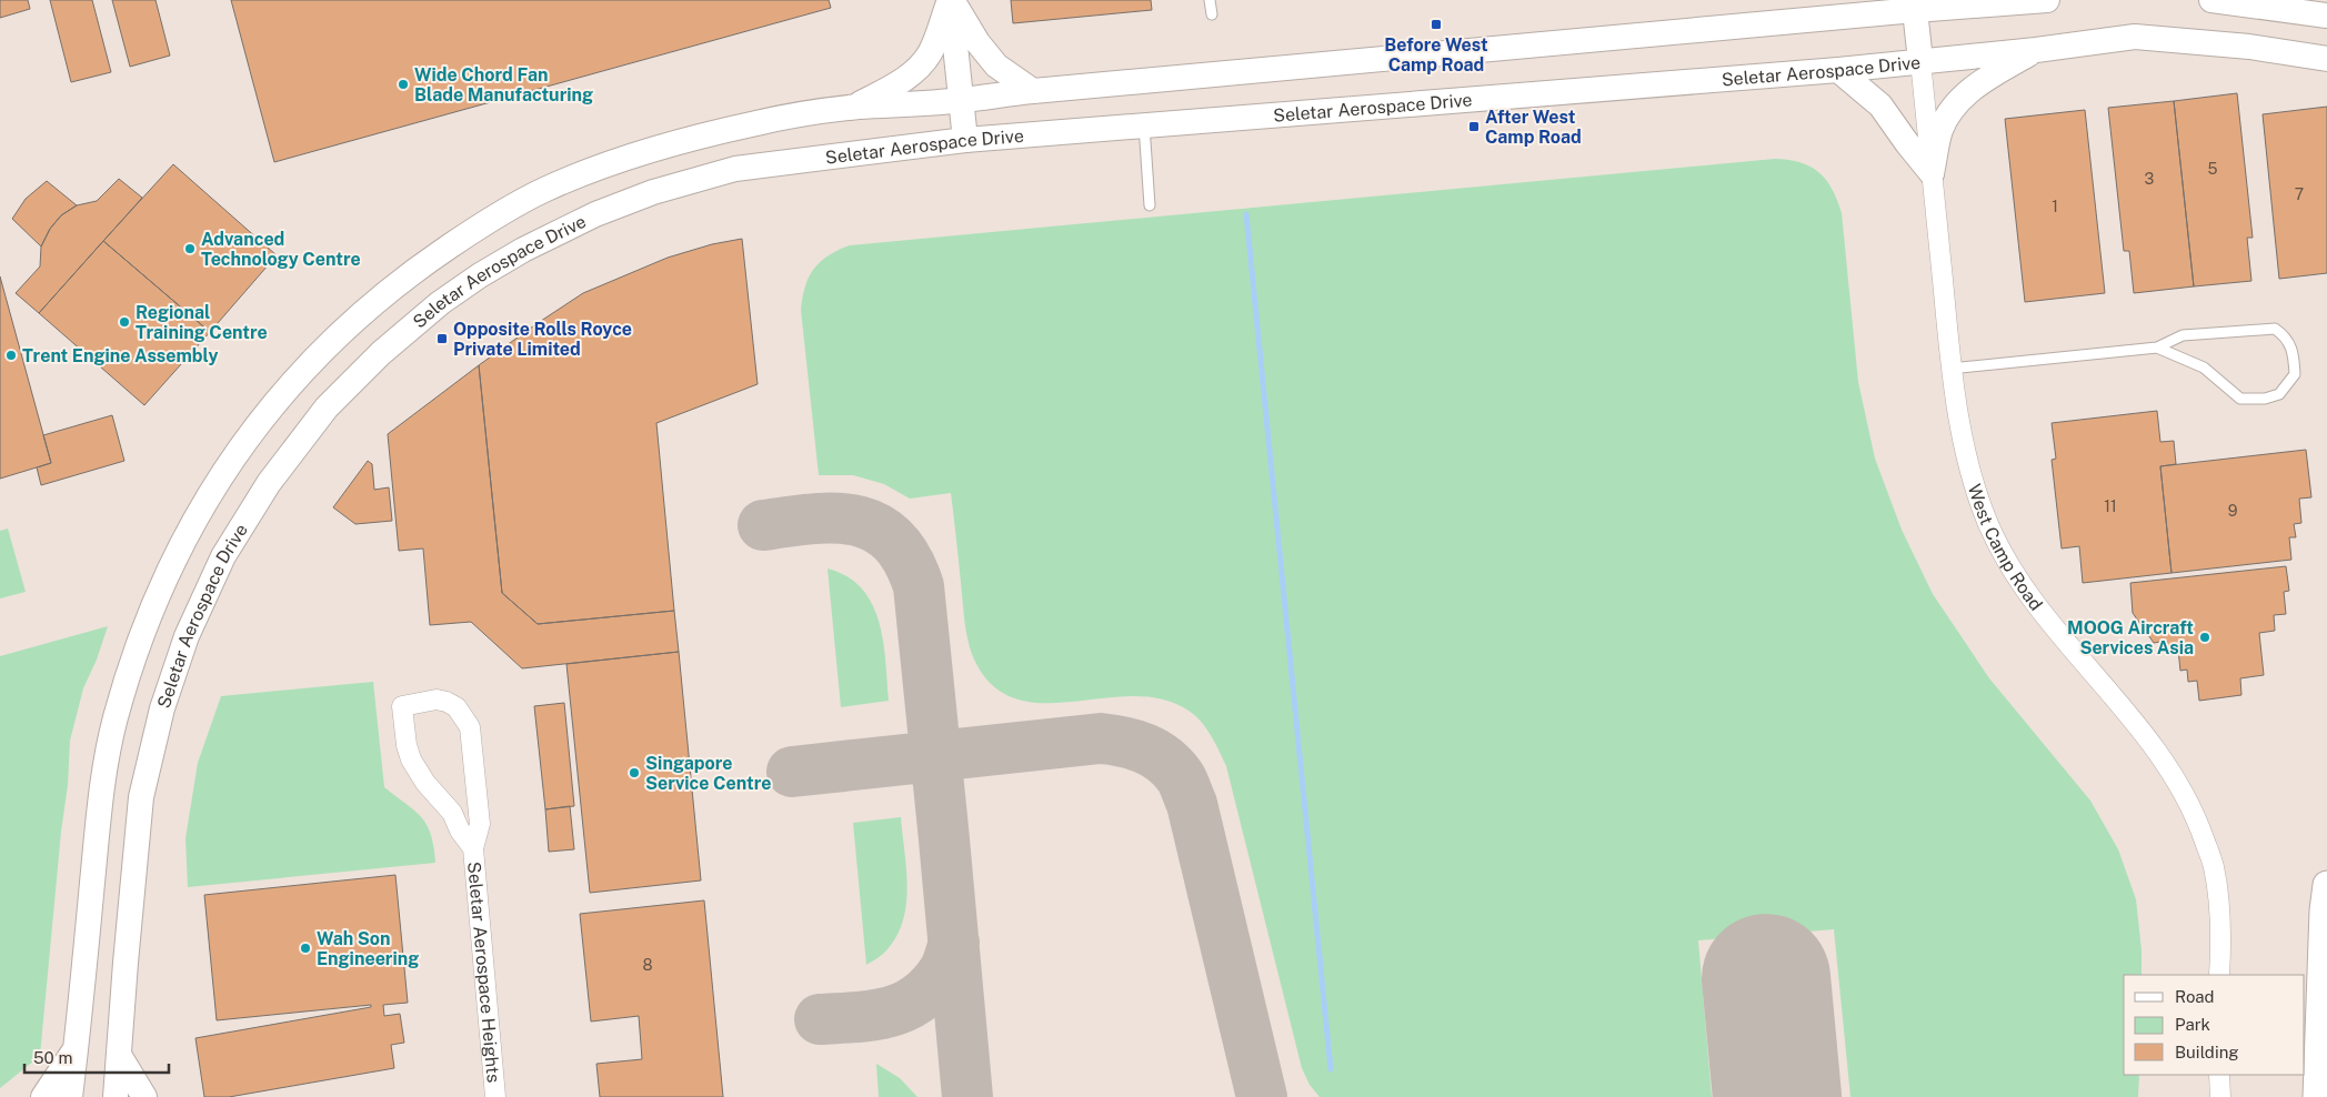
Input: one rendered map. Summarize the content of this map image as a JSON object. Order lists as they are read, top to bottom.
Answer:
{
  "streets": {
    "street": ["Seletar Aerospace Drive", "West Camp Road", "Seletar Aerospace Heights"]
  },
  "crossings": [
    ["Seletar Aerospace Drive", "West Camp Road"]
  ],
  "places": {
    "transit": ["Before West Camp Road", "After West Camp Road", "Opposite Rolls Royce Private Limited"],
    "other": [
      "Wide Chord Fan Blade Manufacturing",
      "Advanced Technology Centre",
      "Regional Training Centre",
      "Trent Engine Assembly",
      "MOOG Aircraft Services Asia",
      "Singapore Service Centre",
      "Wah Son Engineering"
    ]
  },
  "house_numbers": [
    "5",
    "3",
    "7",
    "1",
    "11",
    "9",
    "8"
  ],
  "legend": ["Road", "Park", "Building"],
  "scale_bar": "50 m"
}
